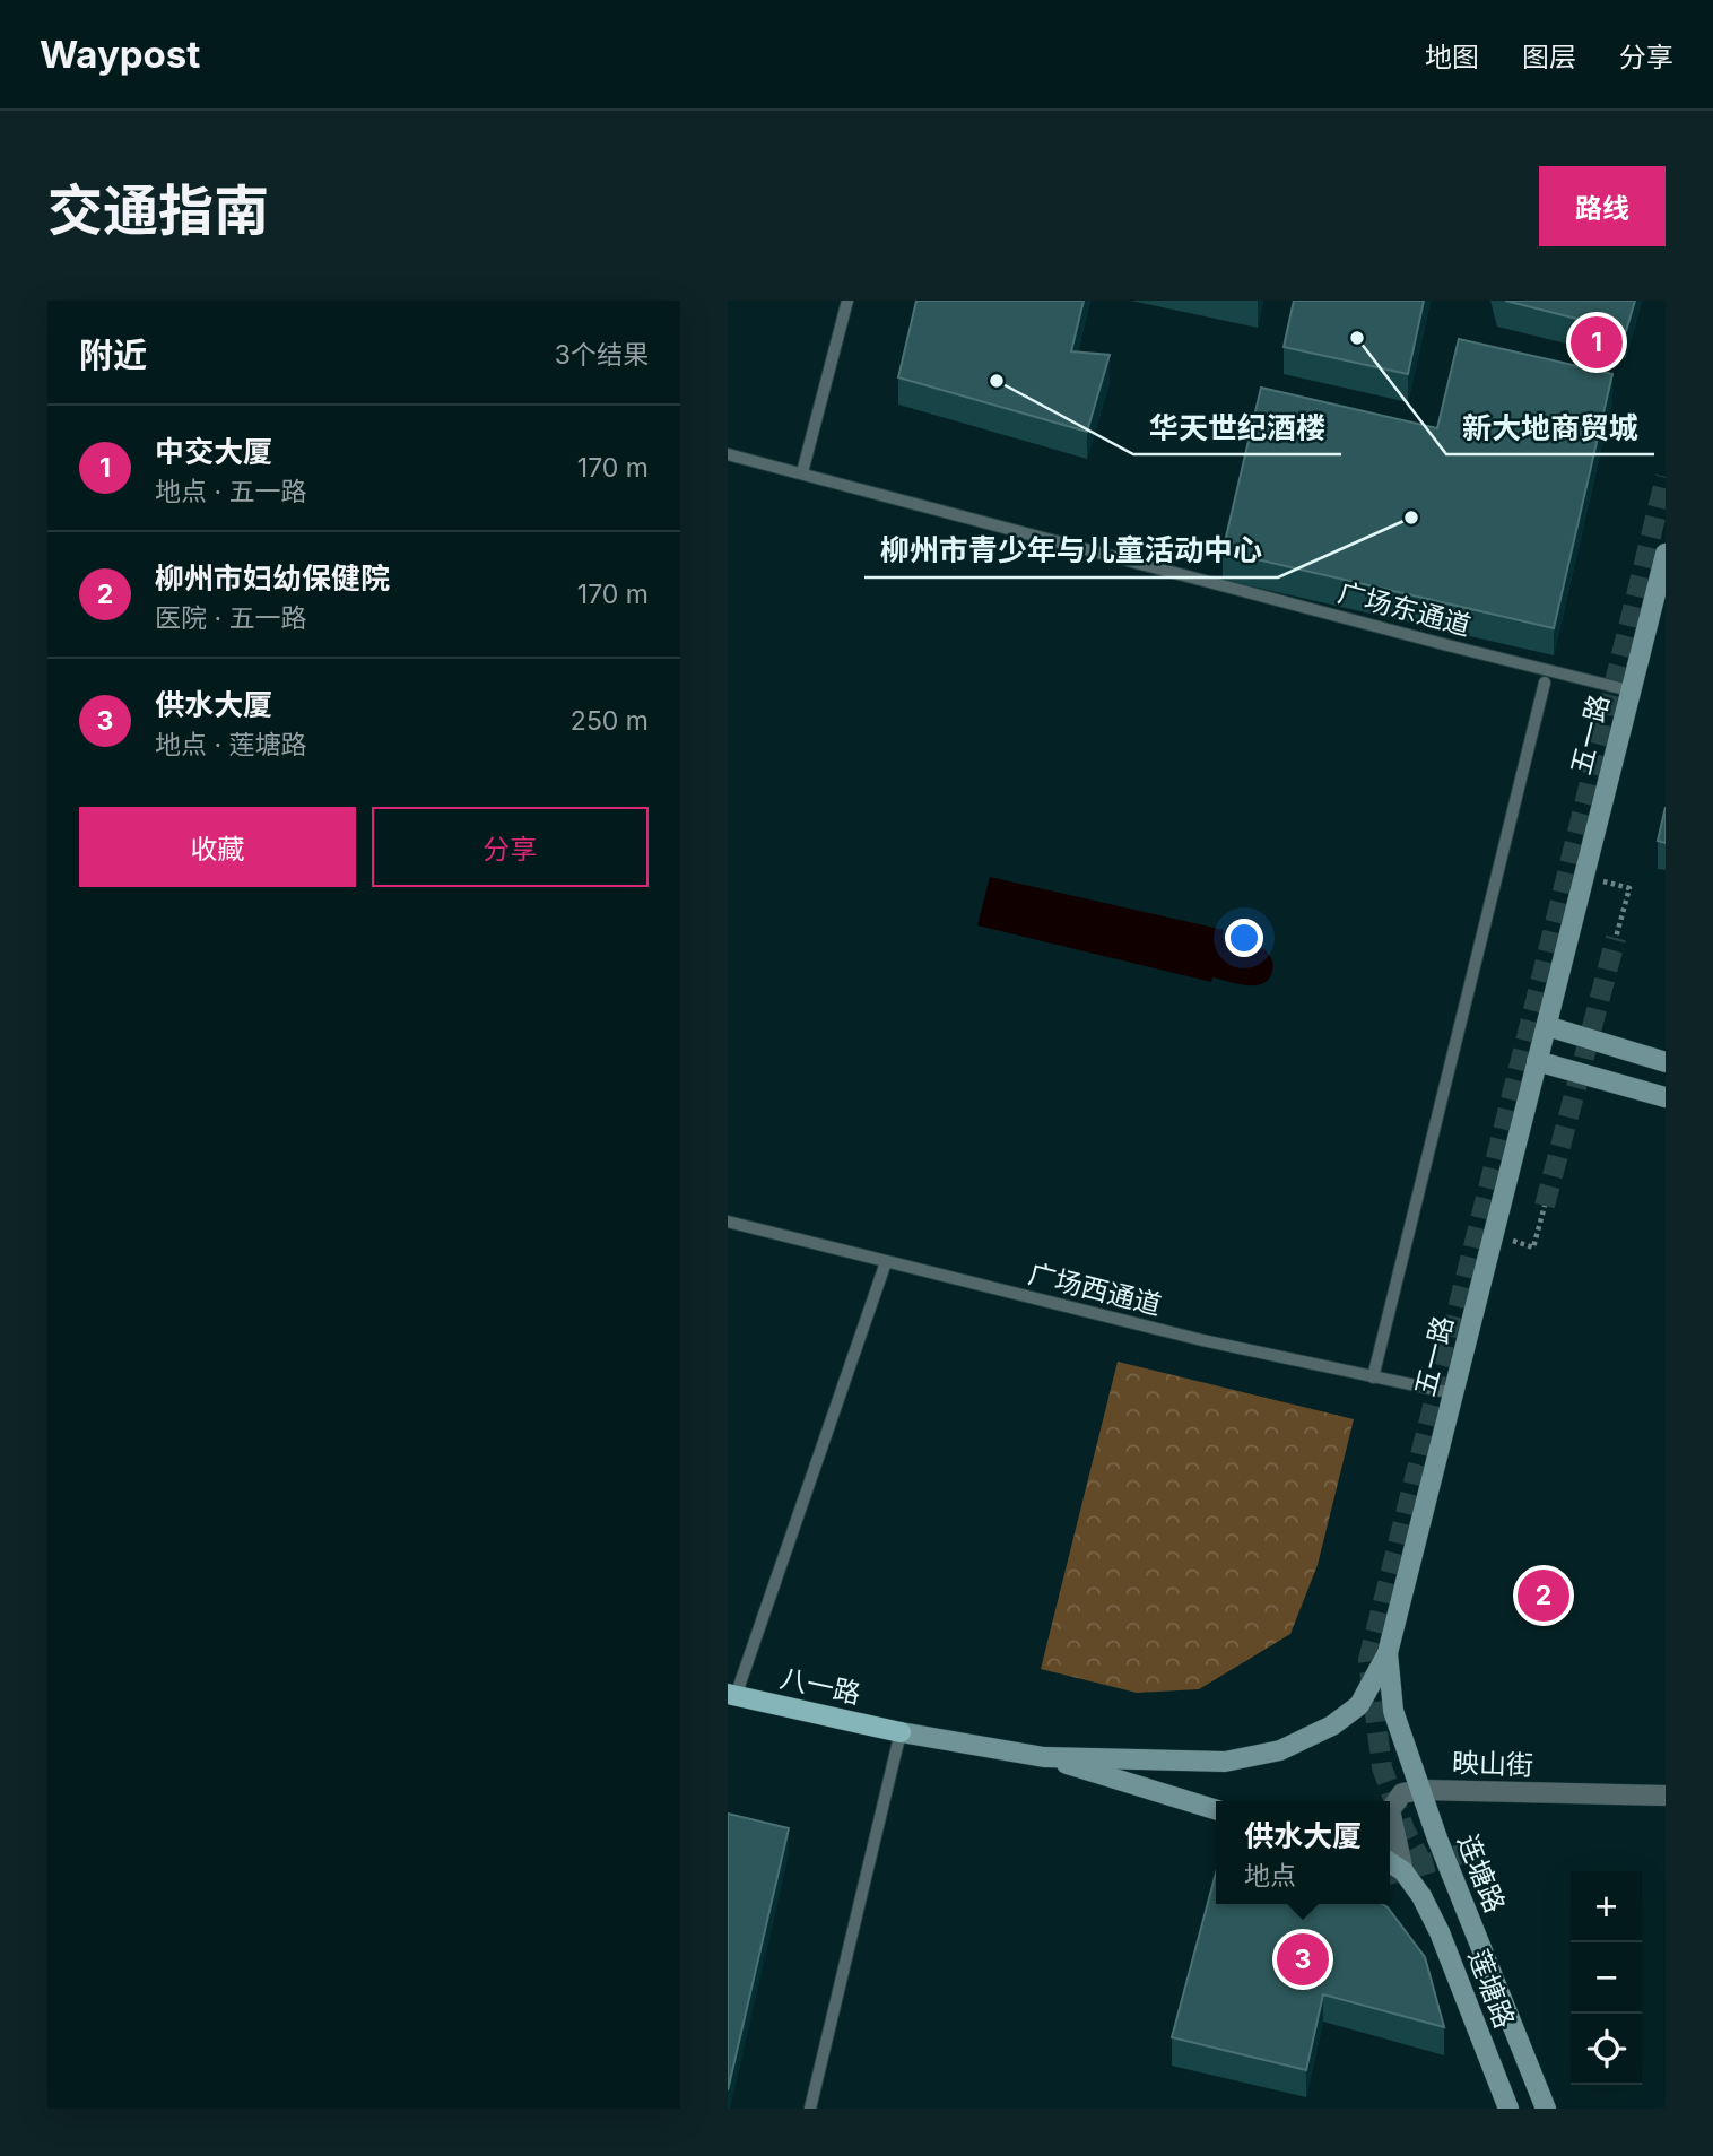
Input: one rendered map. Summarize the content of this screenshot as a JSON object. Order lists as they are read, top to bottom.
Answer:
{
  "streets": {
    "main road": [
      "五一路",
      "八一路",
      "连塘路",
      "莲塘路"
    ],
    "street": ["映山街"],
    "lane": ["广场东通道", "广场西通道"]
  },
  "crossings": [
    ["广场东通道", "五一路"],
    ["五一路", "广场西通道"],
    ["五一路", "八一路"],
    ["五一路", "连塘路"],
    ["映山街", "连塘路"],
    ["映山街", "莲塘路"]
  ],
  "places": ["新大地商贸城", "华天世纪酒楼", "柳州市青少年与儿童活动中心"],
  "page": {
    "header": "Waypost",
    "nav": ["地图", "图层", "分享"],
    "title": "交通指南",
    "buttons": [
      "路线",
      ["收藏", "分享"]
    ],
    "heading": ["附近", "3个结果"],
    "pins": ["1", "2", "3"],
    "list": [
      {
        "mark": "1",
        "name": "中交大厦",
        "note": "地点 · 五一路",
        "value": "170 m"
      },
      {
        "mark": "2",
        "name": "柳州市妇幼保健院",
        "note": "医院 · 五一路",
        "value": "170 m"
      },
      {
        "mark": "3",
        "name": "供水大厦",
        "note": "地点 · 莲塘路",
        "value": "250 m"
      }
    ],
    "popup": ["供水大厦", "地点"],
    "map_buttons": ["+", "−"]
  }
}
